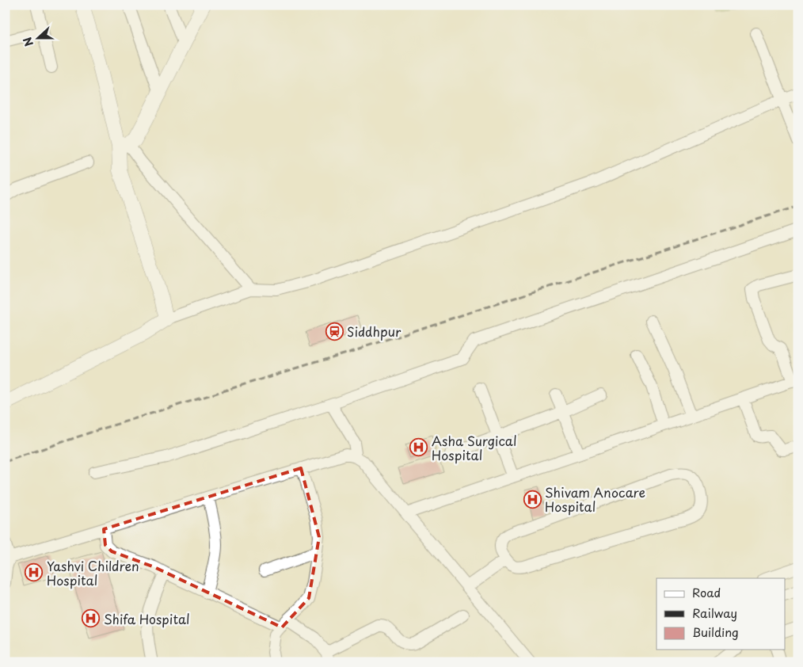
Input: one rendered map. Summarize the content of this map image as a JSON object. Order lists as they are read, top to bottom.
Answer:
{
  "places": {
    "station": ["Siddhpur"],
    "hospital": [
      "Asha Surgical Hospital",
      "Shivam Anocare Hospital",
      "Yashvi Children Hospital",
      "Shifa Hospital"
    ]
  },
  "legend": ["Road", "Railway", "Building"],
  "north": "left"
}
